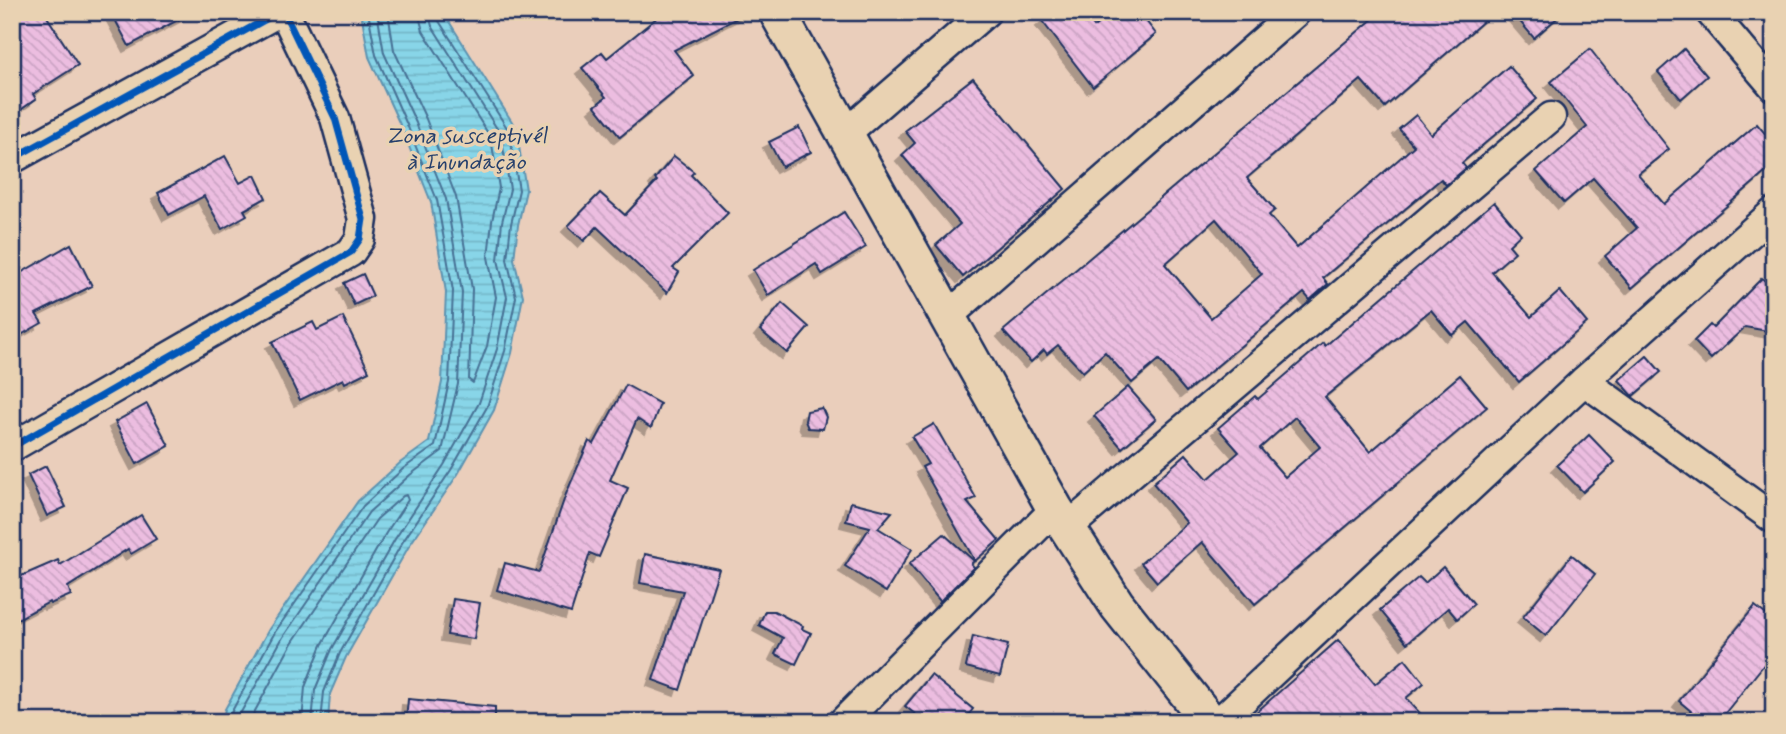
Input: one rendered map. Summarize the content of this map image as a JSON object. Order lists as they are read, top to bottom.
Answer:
{
  "water": ["Zona susceptivél à Inundação"]
}
